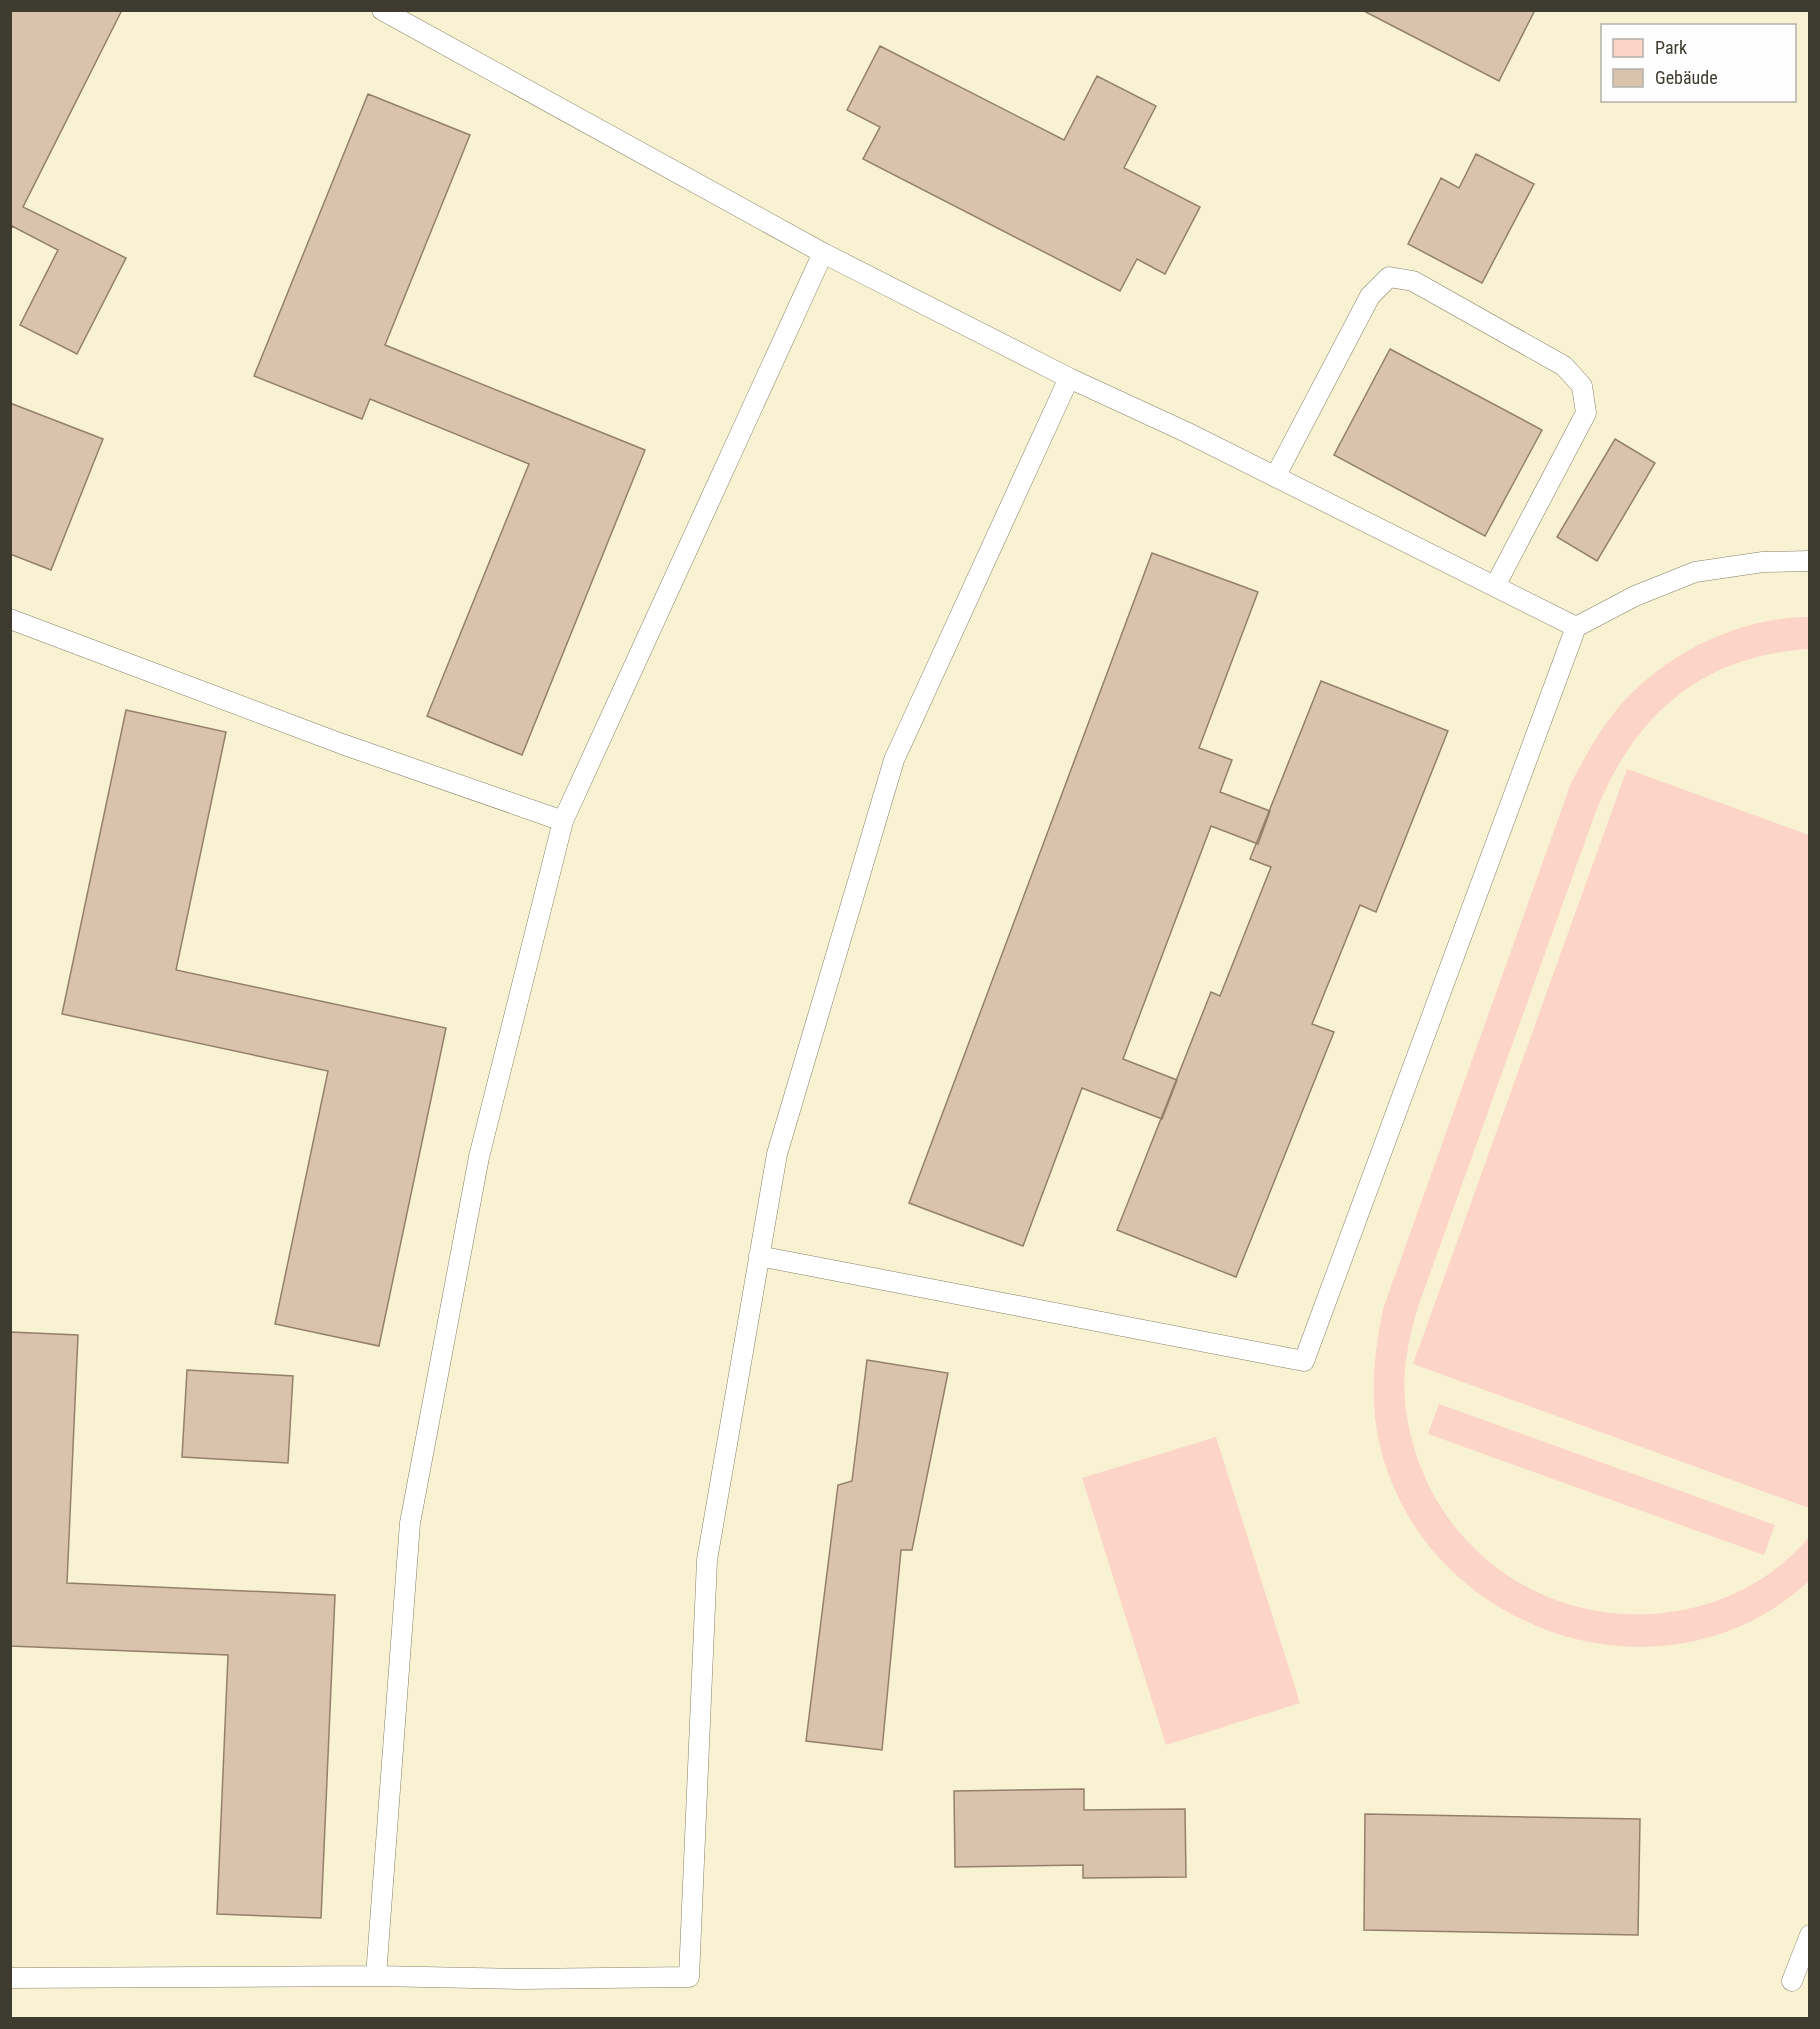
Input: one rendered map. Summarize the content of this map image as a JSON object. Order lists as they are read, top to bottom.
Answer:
{
  "legend": ["Park", "Gebäude"]
}
